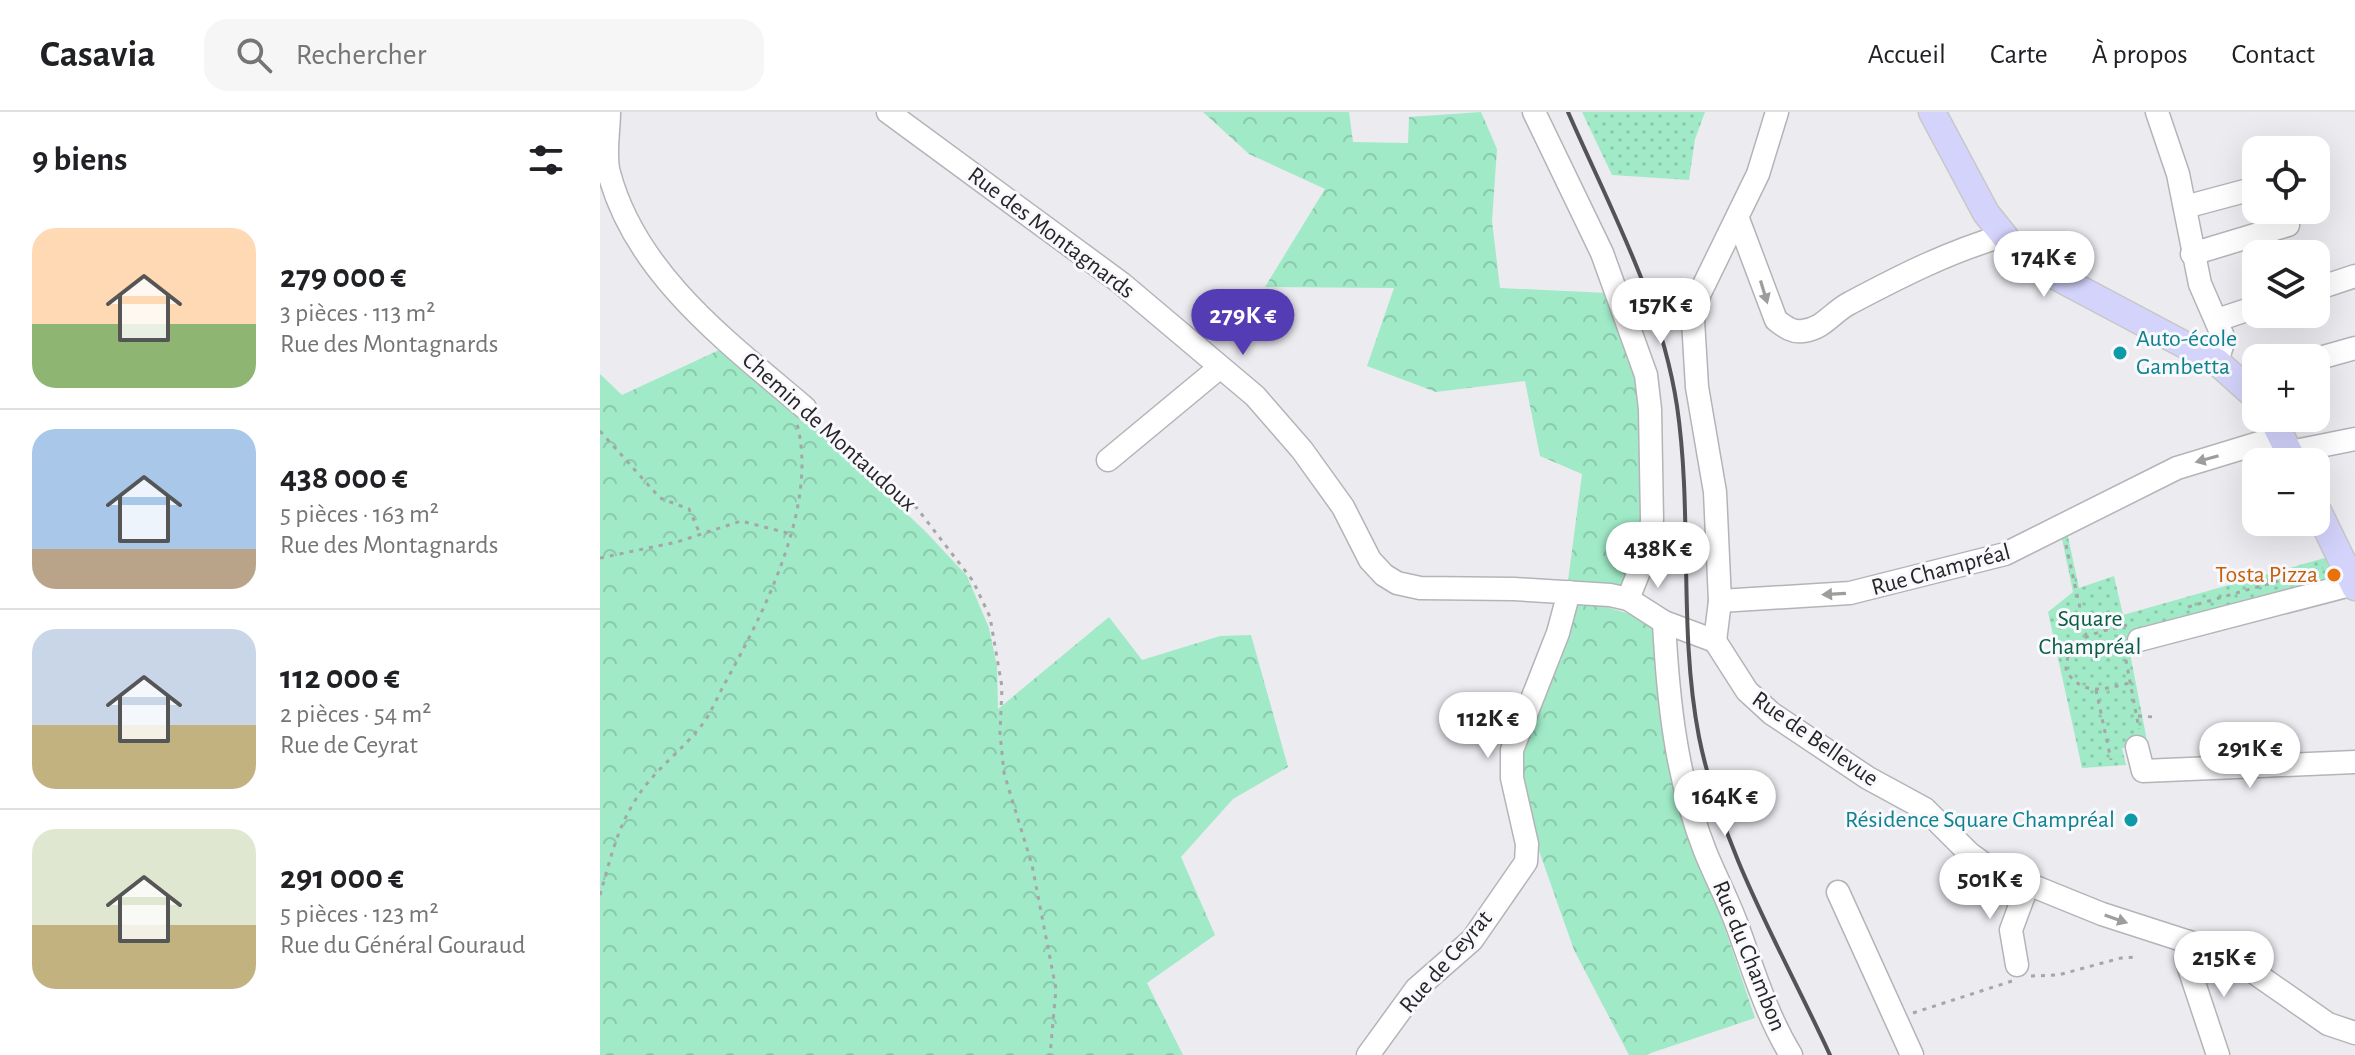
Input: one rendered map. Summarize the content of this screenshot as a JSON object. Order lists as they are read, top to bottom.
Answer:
{
  "streets": {
    "street": [
      "Rue des Montagnards",
      "Chemin de Montaudoux",
      "Rue Champréal",
      "Rue de Bellevue",
      "Rue du Chambon",
      "Rue de Ceyrat"
    ]
  },
  "crossings": [
    ["Rue des Montagnards", "Rue de Bellevue"],
    ["Rue des Montagnards", "Rue du Chambon"],
    ["Rue des Montagnards", "Rue de Ceyrat"]
  ],
  "parks": ["Square Champréal"],
  "places": ["Auto-école Gambetta", "Tosta Pizza", "Résidence Square Champréal"],
  "page": {
    "header": "Casavia",
    "search": "Rechercher",
    "nav": [
      "Accueil",
      "Carte",
      "À propos",
      "Contact"
    ],
    "heading": "9 biens",
    "map_buttons": ["+", "−"],
    "list": [
      {
        "name": "279 000 €",
        "note": "3 pièces · 113 m² · Rue des Montagnards"
      },
      {
        "name": "438 000 €",
        "note": "5 pièces · 163 m² · Rue des Montagnards"
      },
      {
        "name": "112 000 €",
        "note": "2 pièces · 54 m² · Rue de Ceyrat"
      },
      {
        "name": "291 000 €",
        "note": "5 pièces · 123 m² · Rue du Général Gouraud"
      }
    ],
    "price": [
      "174K €",
      "157K €",
      "279K €",
      "438K €",
      "112K €",
      "291K €",
      "164K €",
      "501K €",
      "215K €"
    ]
  }
}
